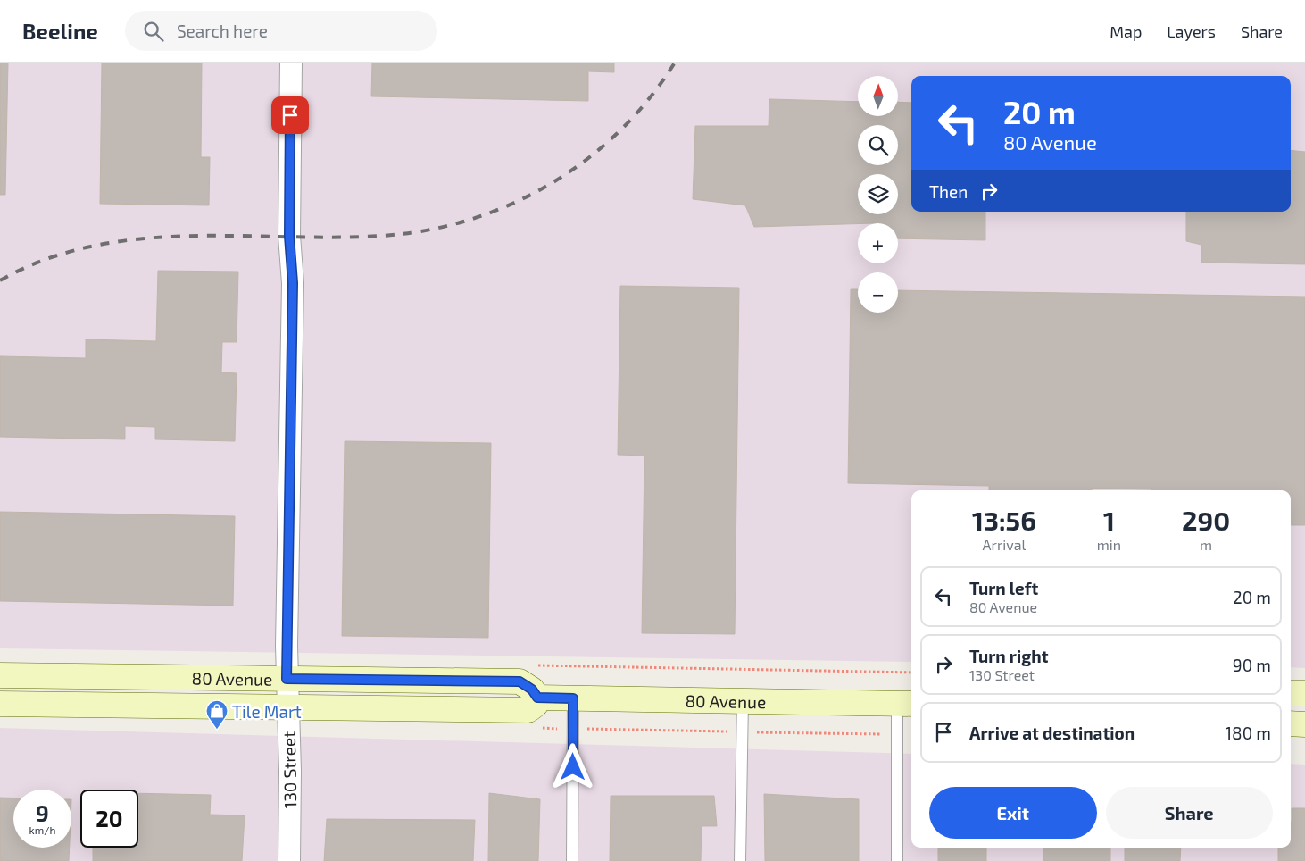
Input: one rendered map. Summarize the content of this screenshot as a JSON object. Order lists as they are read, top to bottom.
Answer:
{
  "streets": {
    "main road": ["80 Avenue"],
    "street": ["130 Street"]
  },
  "crossings": [
    ["80 Avenue", "130 Street"]
  ],
  "places": {
    "shop": ["Tile Mart"]
  },
  "north": "top",
  "page": {
    "header": "Beeline",
    "search": "Search here",
    "nav": ["Map", "Layers", "Share"],
    "map_buttons": ["+", "−"],
    "turn": ["20 m", "80 Avenue"],
    "then": "Then",
    "eta": [
      "13:56",
      "Arrival",
      "1",
      "min",
      "290",
      "m"
    ],
    "list": [
      {
        "name": "Turn left",
        "note": "80 Avenue",
        "value": "20 m"
      },
      {
        "name": "Turn right",
        "note": "130 Street",
        "value": "90 m"
      },
      {
        "name": "Arrive at destination",
        "value": "180 m"
      }
    ],
    "buttons": ["Exit", "Share"],
    "speed": "9 km/h",
    "limit": "20"
  }
}
